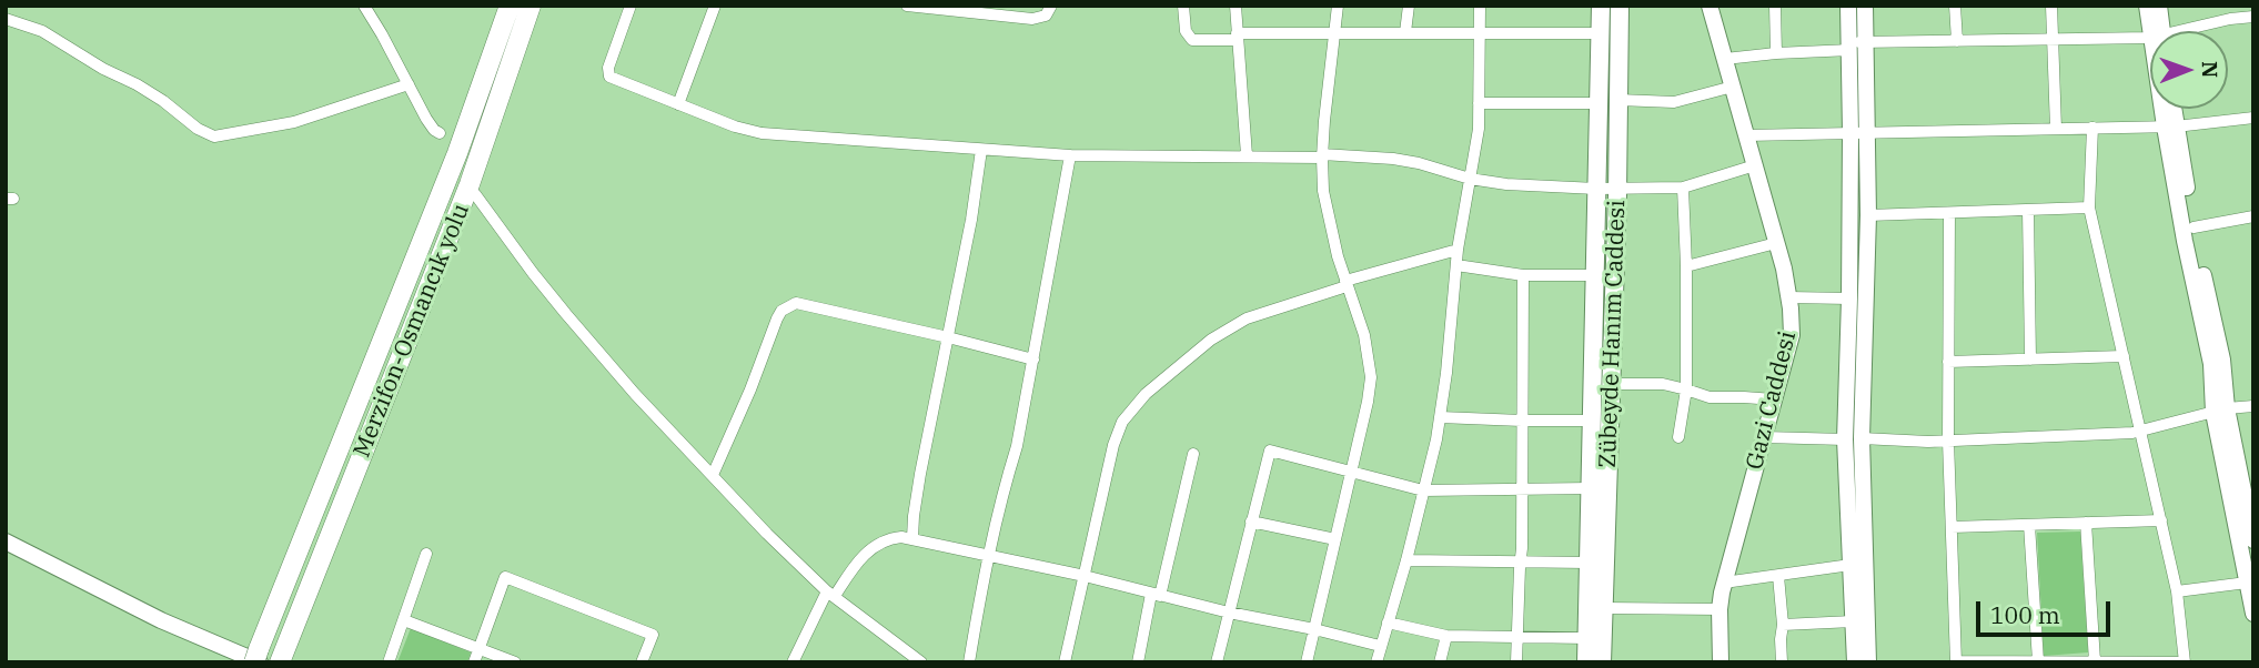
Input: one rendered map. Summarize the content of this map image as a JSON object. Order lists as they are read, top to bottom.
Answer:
{
  "streets": {
    "highway": ["Merzifon-Osmancık yolu"],
    "main road": ["Zübeyde Hanım Caddesi"],
    "street": ["Gazi Caddesi"]
  },
  "scale_bar": "100 m",
  "north": "right"
}
